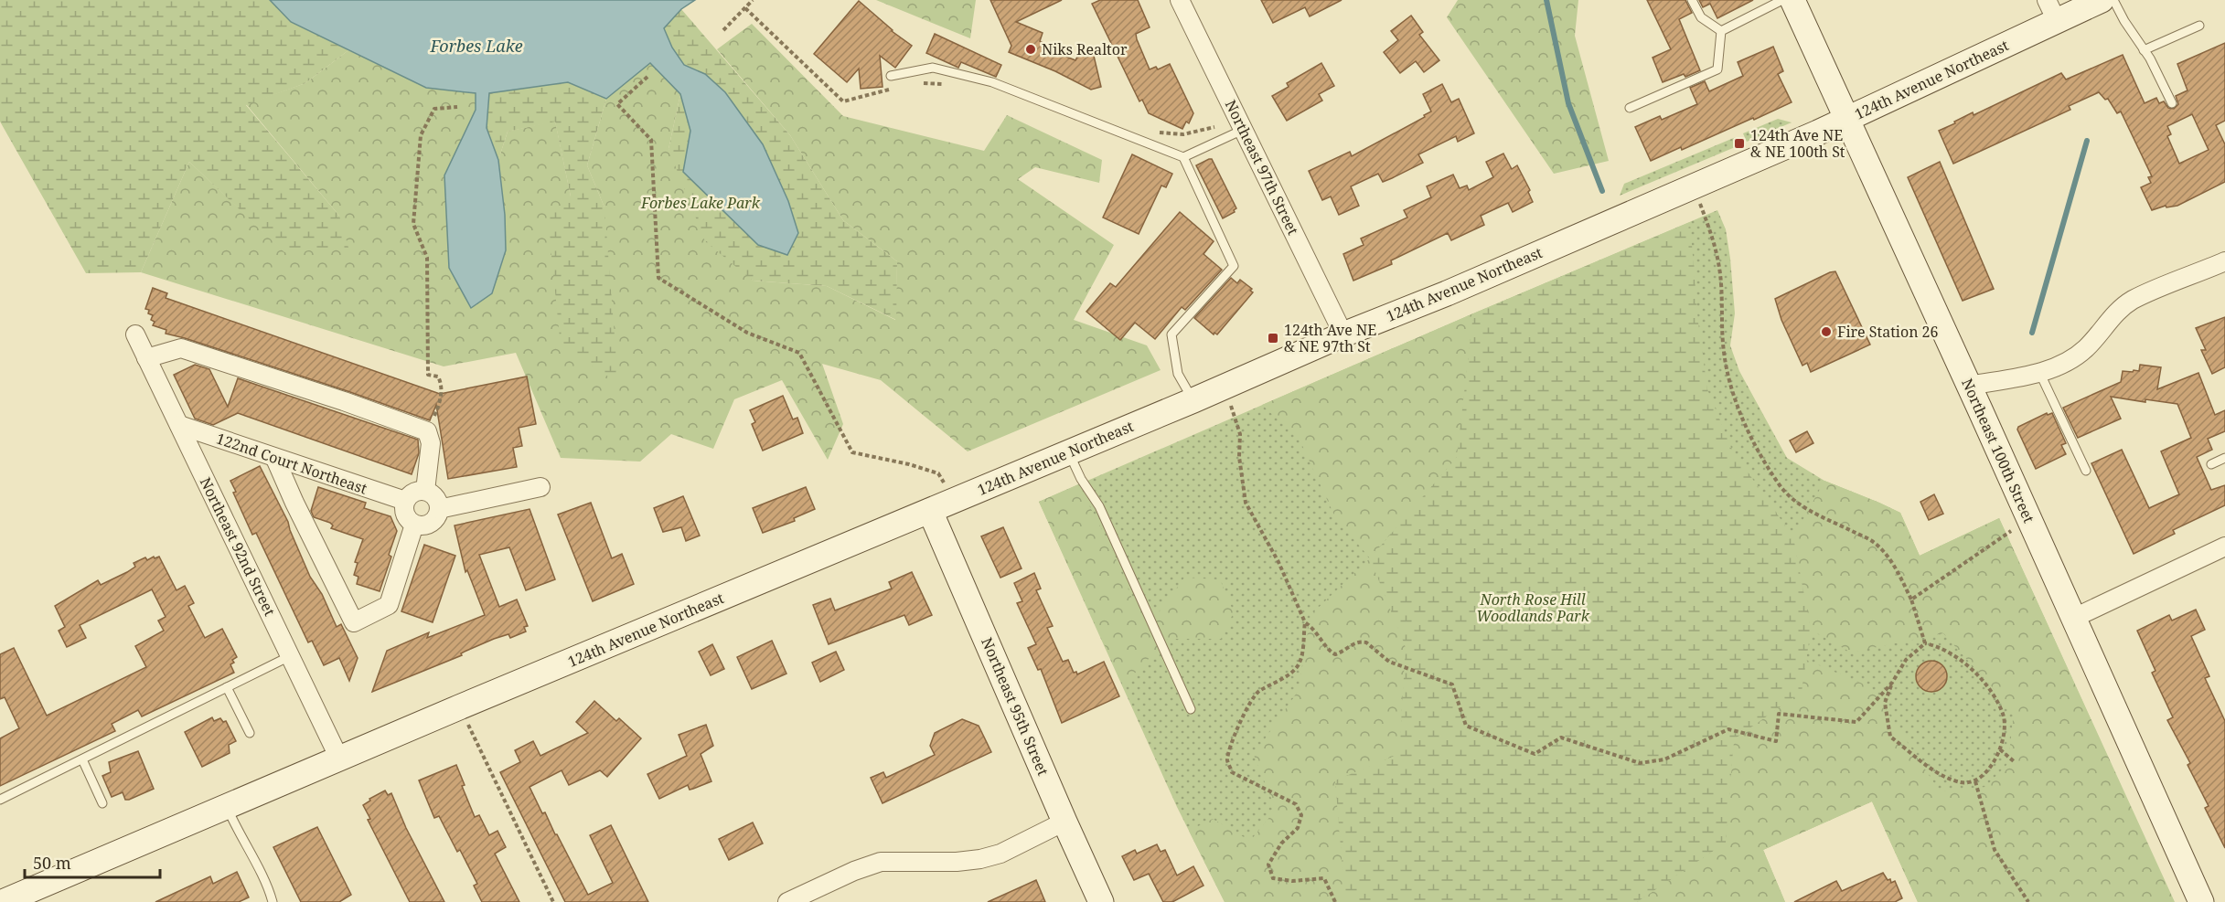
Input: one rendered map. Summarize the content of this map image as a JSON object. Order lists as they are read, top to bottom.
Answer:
{
  "streets": {
    "main road": ["124th Avenue Northeast", "Northeast 100th Street", "Northeast 95th Street"],
    "street": ["Northeast 97th Street", "122nd Court Northeast", "Northeast 92nd Street"]
  },
  "crossings": [
    ["124th Avenue Northeast", "Northeast 97th Street"],
    ["124th Avenue Northeast", "Northeast 100th Street"],
    ["124th Avenue Northeast", "Northeast 92nd Street"],
    ["124th Avenue Northeast", "Northeast 95th Street"],
    ["122nd Court Northeast", "Northeast 92nd Street"]
  ],
  "water": ["Forbes Lake"],
  "parks": ["Forbes Lake Park", "North Rose Hill Woodlands Park"],
  "places": {
    "other": ["Niks Realtor", "Fire Station 26"],
    "transit": ["124th Ave NE & NE 100th St", "124th Ave NE & NE 97th St"]
  },
  "scale_bar": "50 m"
}
